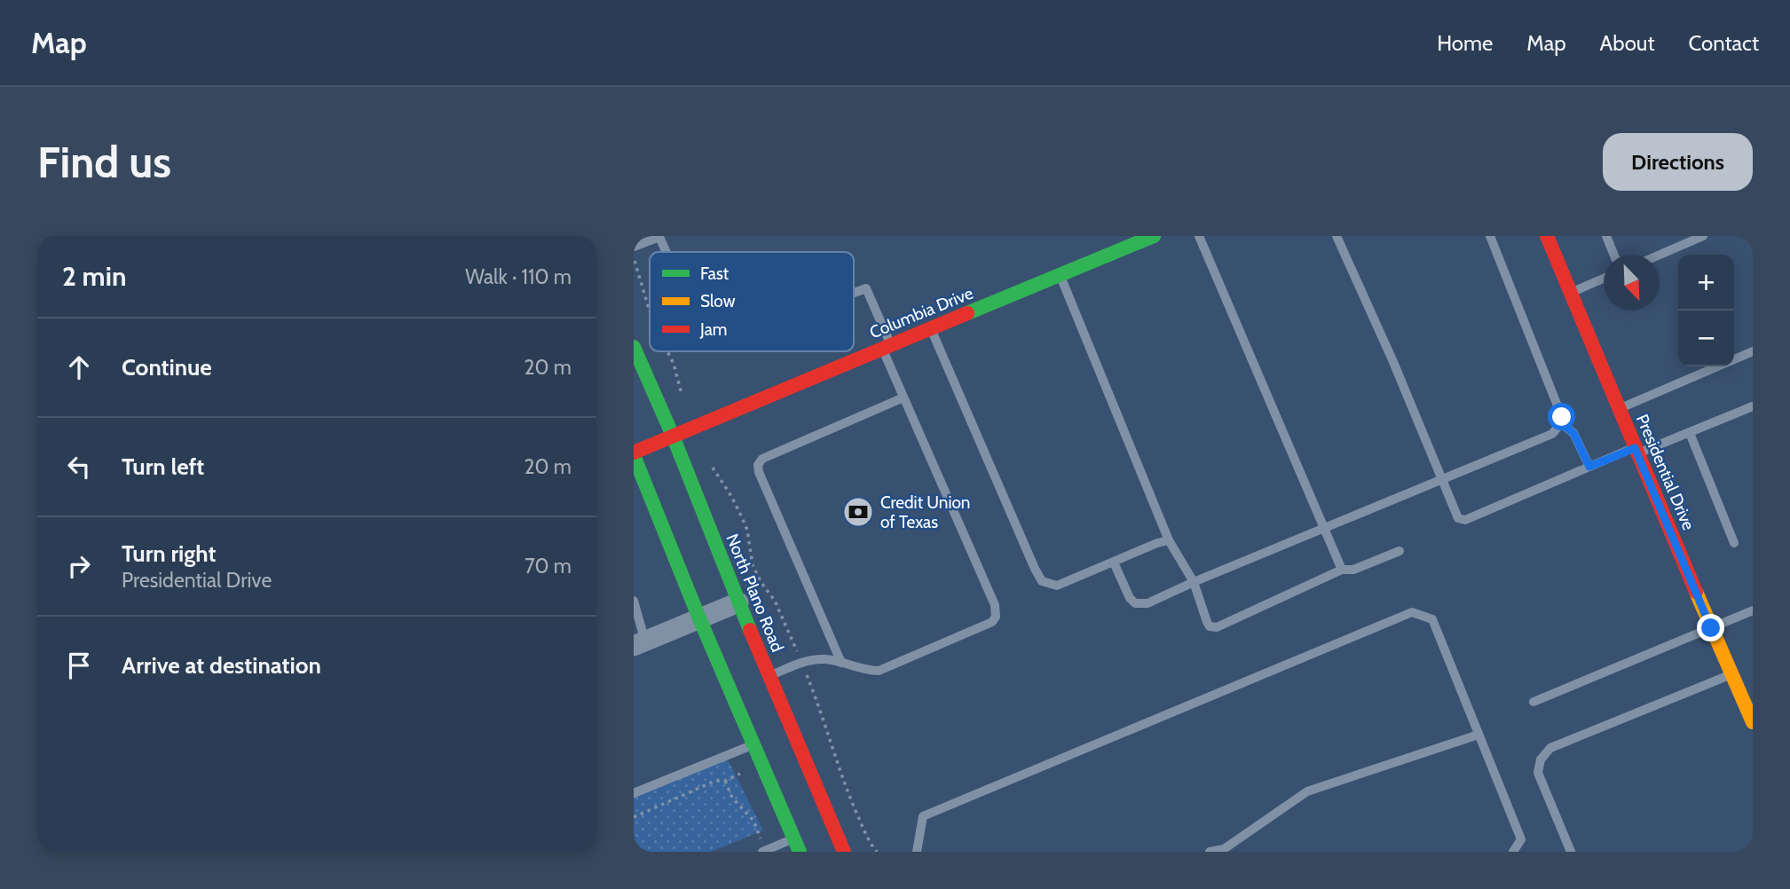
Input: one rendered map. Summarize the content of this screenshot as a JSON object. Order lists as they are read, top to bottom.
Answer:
{
  "streets": {
    "street": ["Columbia Drive", "Presidential Drive", "North Plano Road"]
  },
  "crossings": [
    ["Columbia Drive", "North Plano Road"]
  ],
  "places": {
    "bank": ["Credit Union of Texas"]
  },
  "legend": ["Fast", "Slow", "Jam"],
  "north": "bottom right",
  "page": {
    "header": "Map",
    "nav": [
      "Home",
      "Map",
      "About",
      "Contact"
    ],
    "buttons": "Directions",
    "title": "Find us",
    "heading": ["2 min", "Walk · 110 m"],
    "map_buttons": ["+", "−"],
    "list": [
      ["Continue", "20 m"],
      ["Turn left", "20 m"],
      ["Turn right", "Presidential Drive", "70 m"],
      "Arrive at destination"
    ]
  }
}
